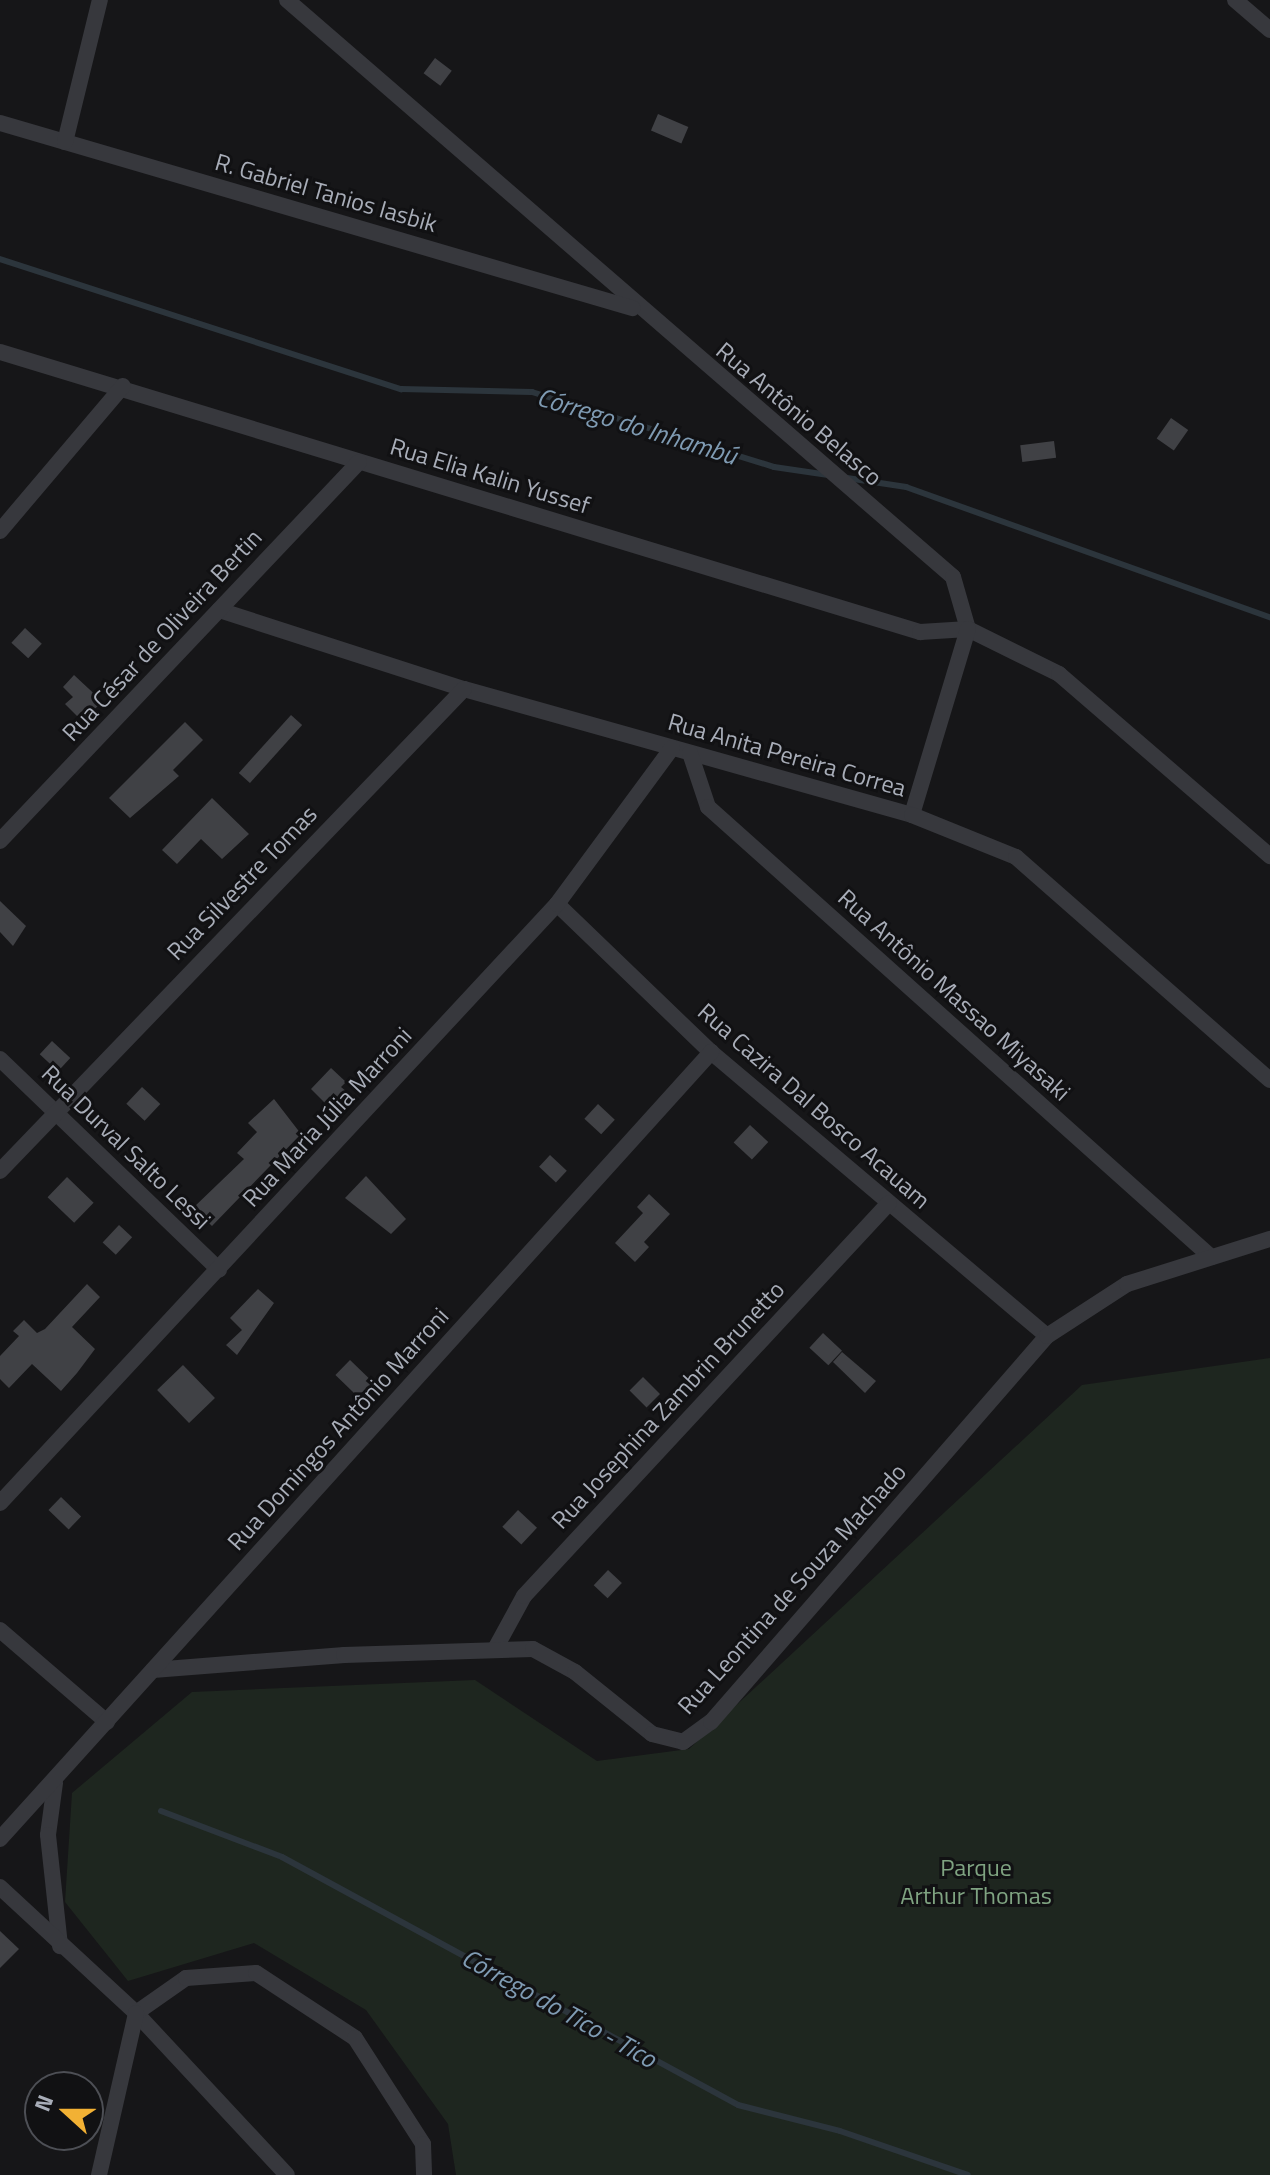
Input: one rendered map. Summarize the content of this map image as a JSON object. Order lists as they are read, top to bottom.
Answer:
{
  "streets": {
    "street": [
      "R. Gabriel Tanios Iasbik",
      "Rua Antônio Belasco",
      "Rua Elia Kalin Yussef",
      "Rua César de Oliveira Bertin",
      "Rua Anita Pereira Correa",
      "Rua Silvestre Tomas",
      "Rua Antônio Massao Miyasaki",
      "Rua Cazira Dal Bosco Acauam",
      "Rua Maria Júlia Marroni",
      "Rua Durval Salto Lessi",
      "Rua Josephina Zambrin Brunetto",
      "Rua Domingos Antônio Marroni",
      "Rua Leontina de Souza Machado"
    ]
  },
  "crossings": [
    ["R. Gabriel Tanios Iasbik", "Rua Antônio Belasco"],
    ["Rua Antônio Belasco", "Rua Elia Kalin Yussef"],
    ["Rua Elia Kalin Yussef", "Rua César de Oliveira Bertin"],
    ["Rua César de Oliveira Bertin", "Rua Anita Pereira Correa"],
    ["Rua Anita Pereira Correa", "Rua Silvestre Tomas"],
    ["Rua Anita Pereira Correa", "Rua Antônio Massao Miyasaki"],
    ["Rua Anita Pereira Correa", "Rua Maria Júlia Marroni"],
    ["Rua Silvestre Tomas", "Rua Durval Salto Lessi"],
    ["Rua Antônio Massao Miyasaki", "Rua Leontina de Souza Machado"],
    ["Rua Cazira Dal Bosco Acauam", "Rua Maria Júlia Marroni"],
    ["Rua Cazira Dal Bosco Acauam", "Rua Josephina Zambrin Brunetto"],
    ["Rua Cazira Dal Bosco Acauam", "Rua Domingos Antônio Marroni"],
    ["Rua Cazira Dal Bosco Acauam", "Rua Leontina de Souza Machado"],
    ["Rua Maria Júlia Marroni", "Rua Durval Salto Lessi"],
    ["Rua Josephina Zambrin Brunetto", "Rua Leontina de Souza Machado"],
    ["Rua Domingos Antônio Marroni", "Rua Leontina de Souza Machado"]
  ],
  "water": ["Córrego do Inhambú", "Córrego do Tico - Tico"],
  "parks": ["Parque Arthur Thomas"],
  "north": "left"
}
